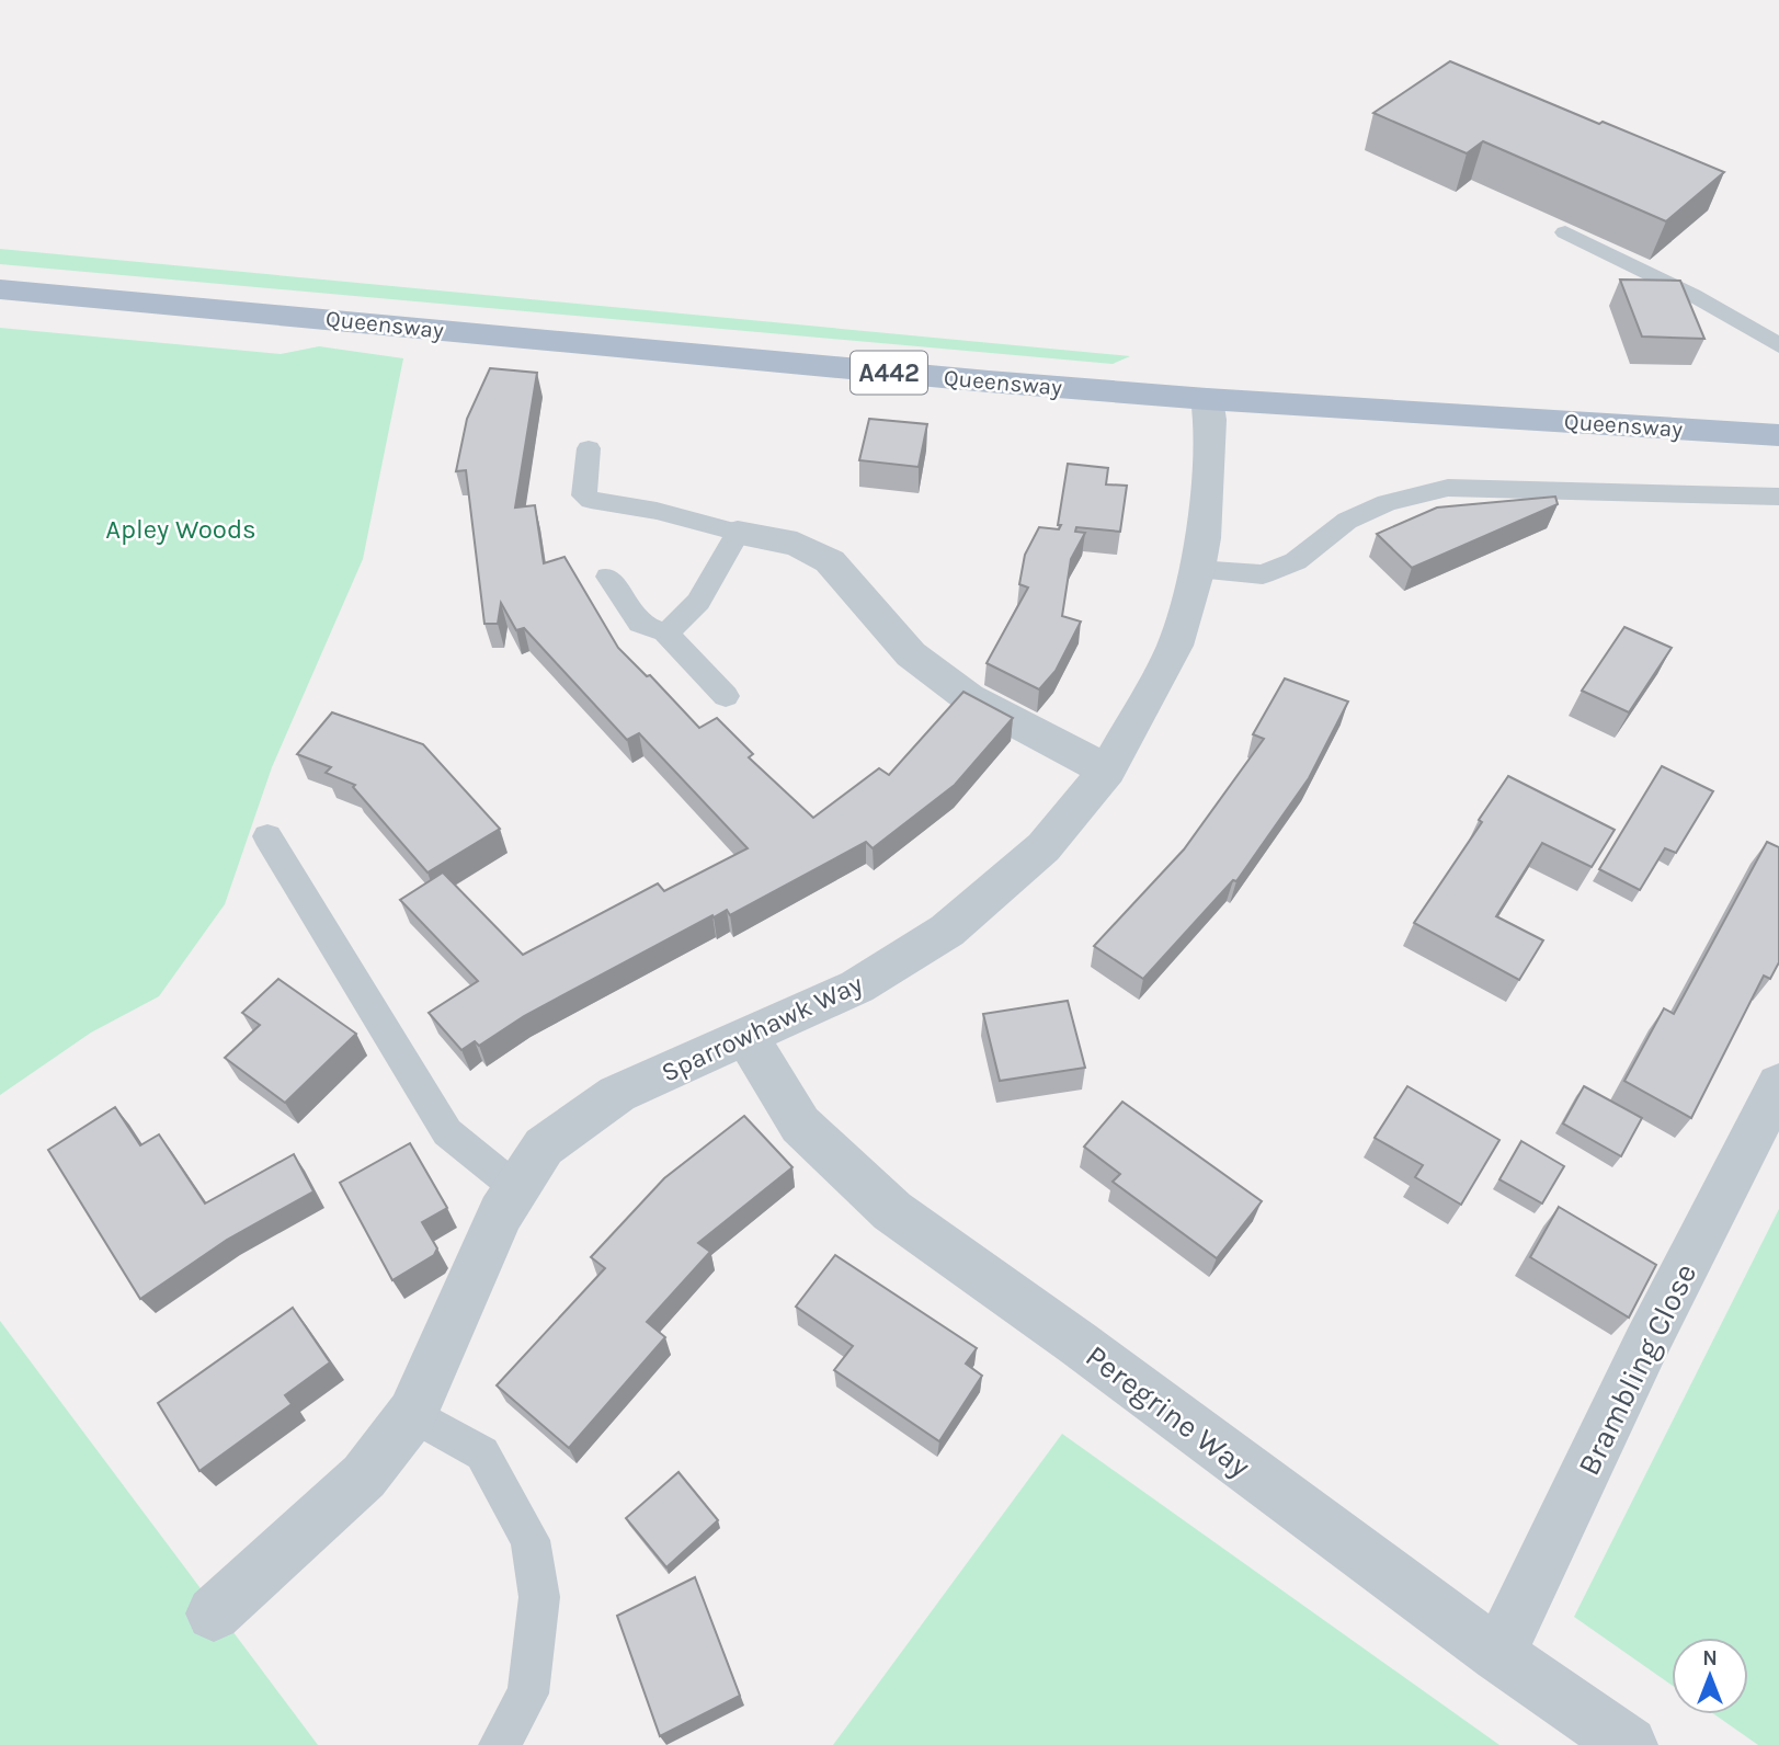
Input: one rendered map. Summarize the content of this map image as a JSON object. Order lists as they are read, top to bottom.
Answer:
{
  "streets": {
    "main road": ["Queensway", "A442"],
    "street": ["Sparrowhawk Way", "Brambling Close", "Peregrine Way"]
  },
  "crossings": [
    ["Queensway", "Sparrowhawk Way"],
    ["Sparrowhawk Way", "Peregrine Way"],
    ["Brambling Close", "Peregrine Way"]
  ],
  "parks": ["Apley Woods"],
  "north": "top"
}
